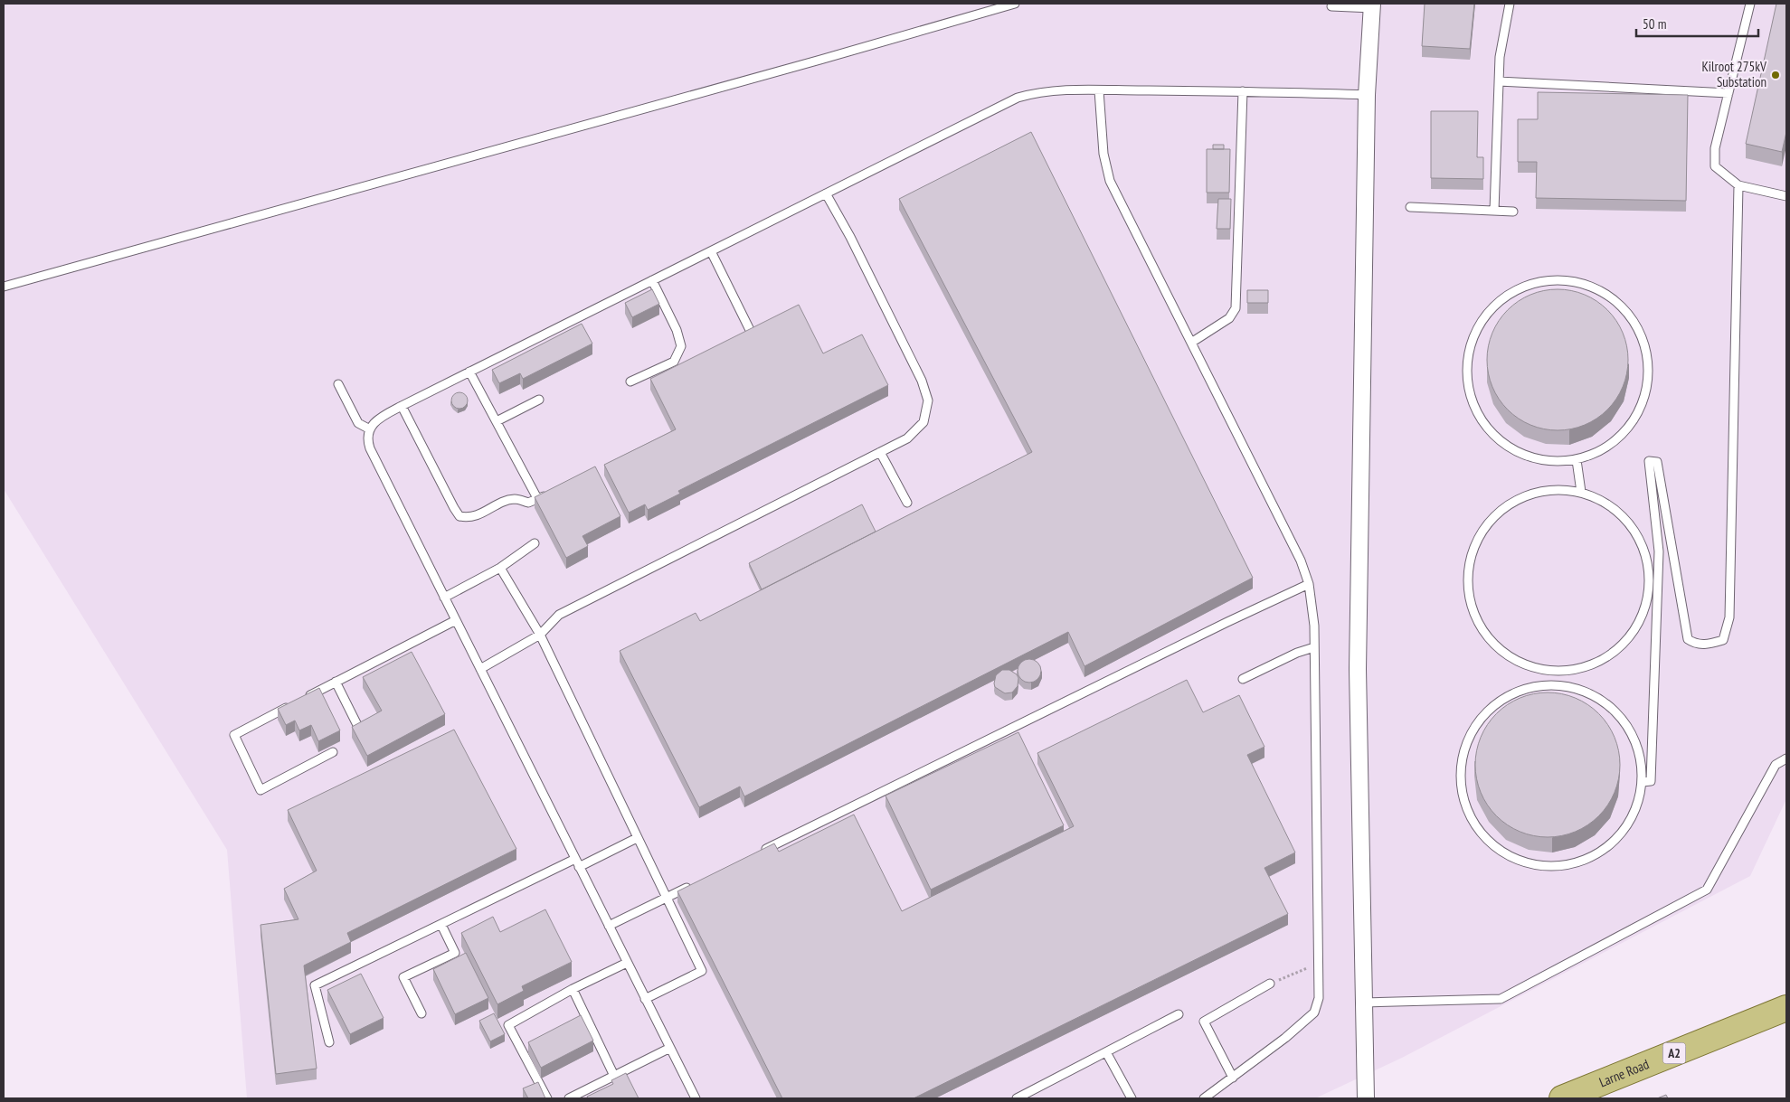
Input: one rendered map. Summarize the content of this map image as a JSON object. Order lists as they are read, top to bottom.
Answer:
{
  "streets": {
    "main road": ["A2", "Larne Road"]
  },
  "places": ["Kilroot 275kV Substation"],
  "scale_bar": "50 m"
}
